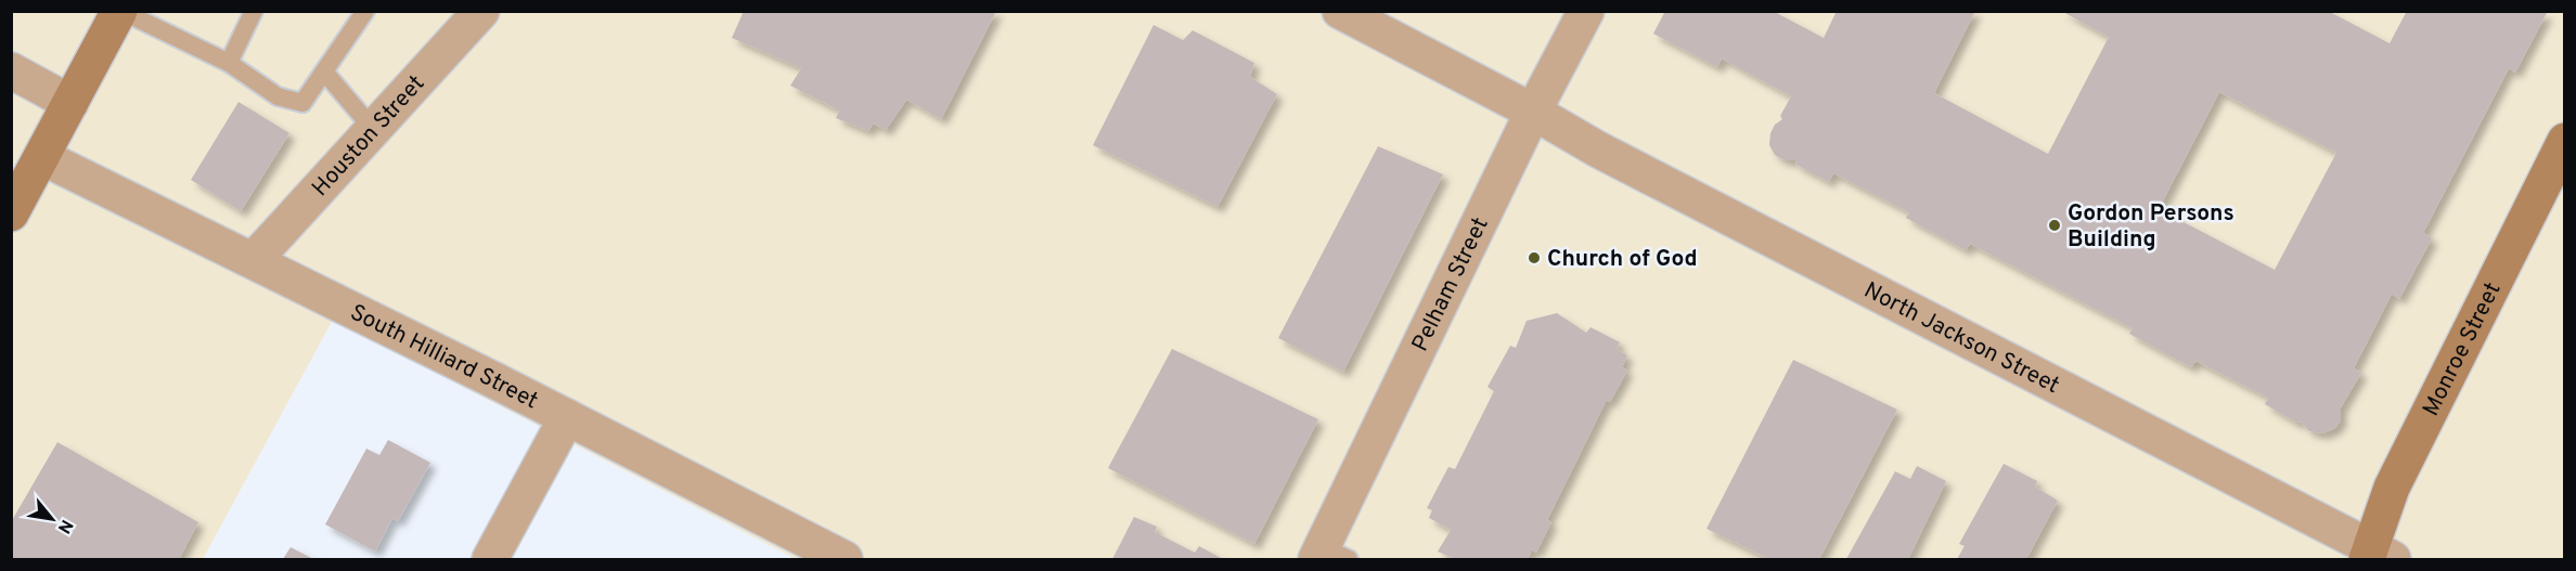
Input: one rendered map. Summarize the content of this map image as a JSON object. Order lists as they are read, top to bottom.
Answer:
{
  "streets": {
    "street": [
      "Houston Street",
      "Pelham Street",
      "North Jackson Street",
      "Monroe Street",
      "South Hilliard Street"
    ]
  },
  "crossings": [
    ["Houston Street", "South Hilliard Street"],
    ["Pelham Street", "North Jackson Street"],
    ["North Jackson Street", "Monroe Street"]
  ],
  "places": ["Gordon Persons Building", "Church of God"],
  "north": "bottom right"
}
